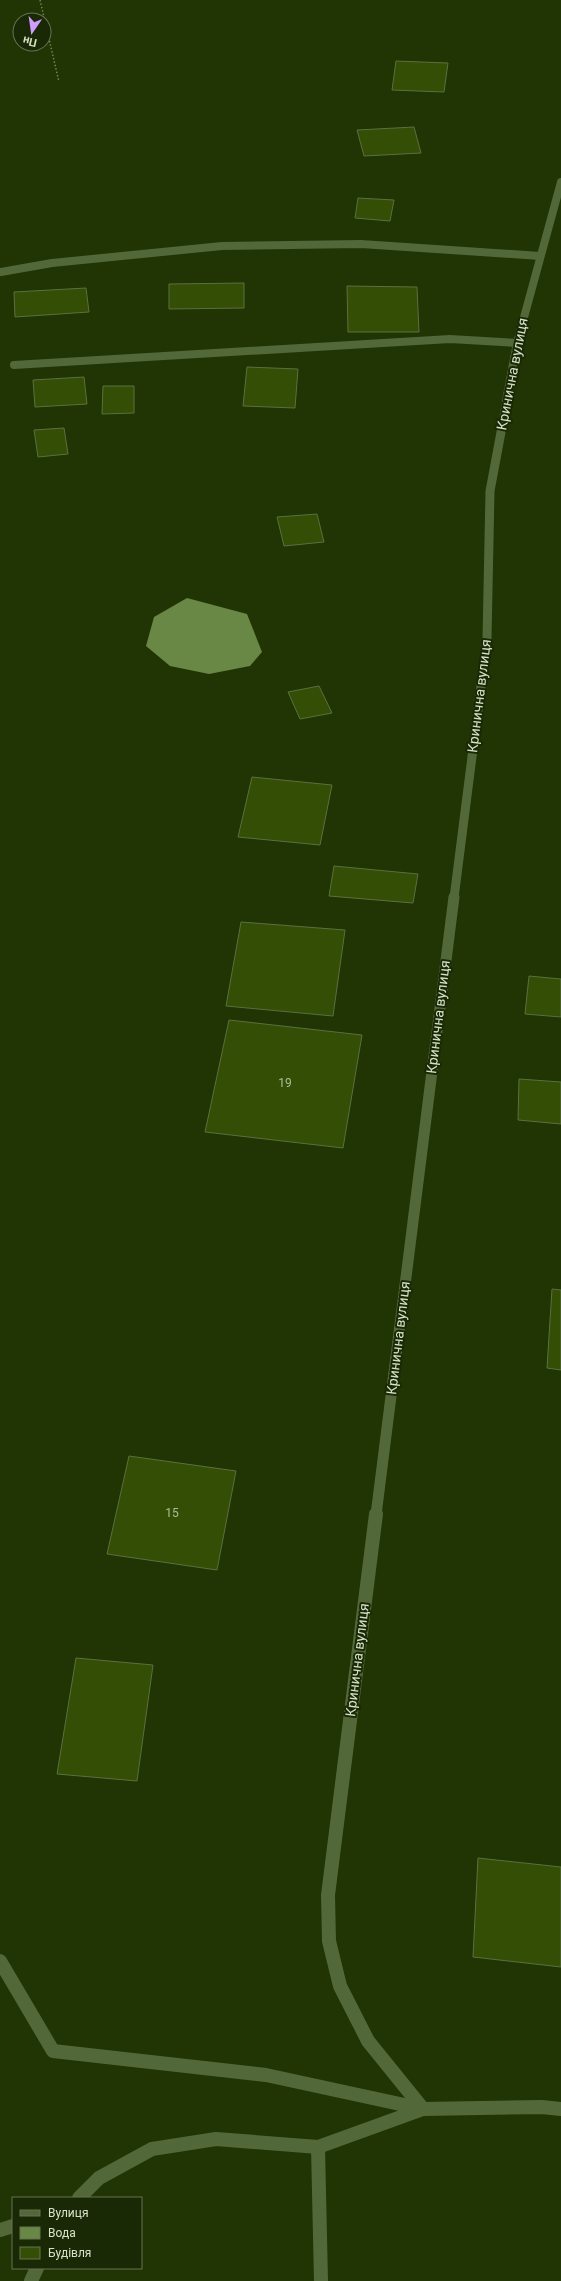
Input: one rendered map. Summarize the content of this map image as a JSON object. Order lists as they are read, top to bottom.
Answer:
{
  "streets": {
    "street": ["Кринична вулиця"]
  },
  "house_numbers": ["19", "15"],
  "legend": ["Вулиця", "Вода", "Будівля"],
  "north": "bottom"
}
